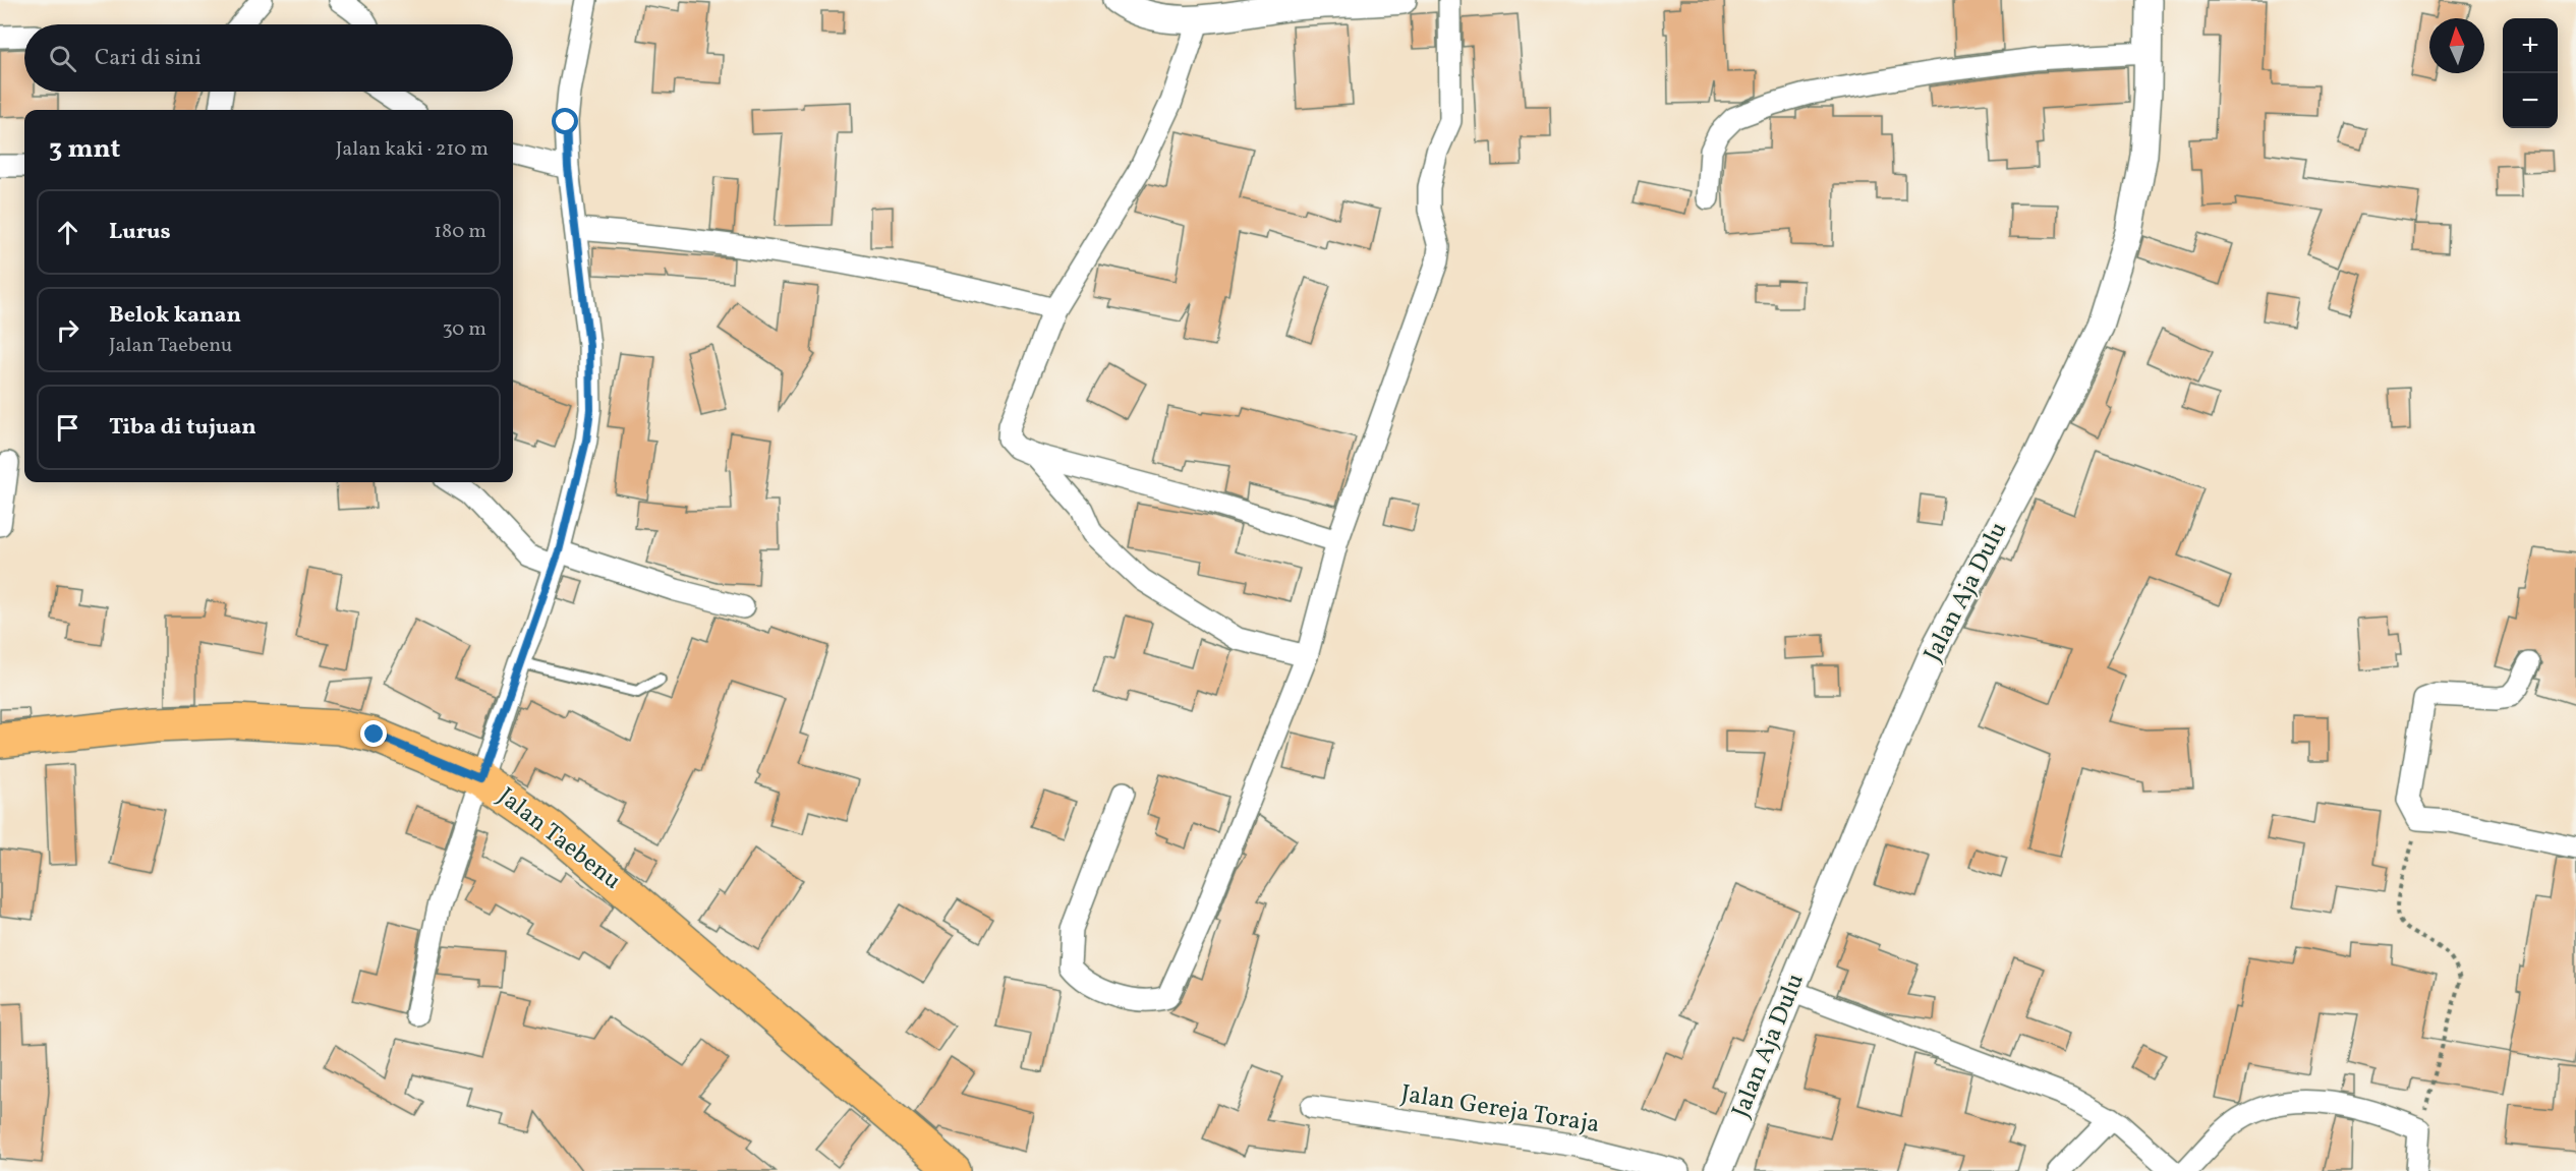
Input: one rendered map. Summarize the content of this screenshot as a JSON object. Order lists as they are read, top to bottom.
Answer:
{
  "streets": {
    "main road": ["Jalan Taebenu"],
    "street": ["Jalan Aja Dulu", "Jalan Gereja Toraja"]
  },
  "north": "top",
  "page": {
    "map_buttons": ["+", "−"],
    "search": "Cari di sini",
    "heading": ["3 mnt", "Jalan kaki · 210 m"],
    "list": [
      ["Lurus", "180 m"],
      ["Belok kanan", "Jalan Taebenu", "30 m"],
      "Tiba di tujuan"
    ]
  }
}
